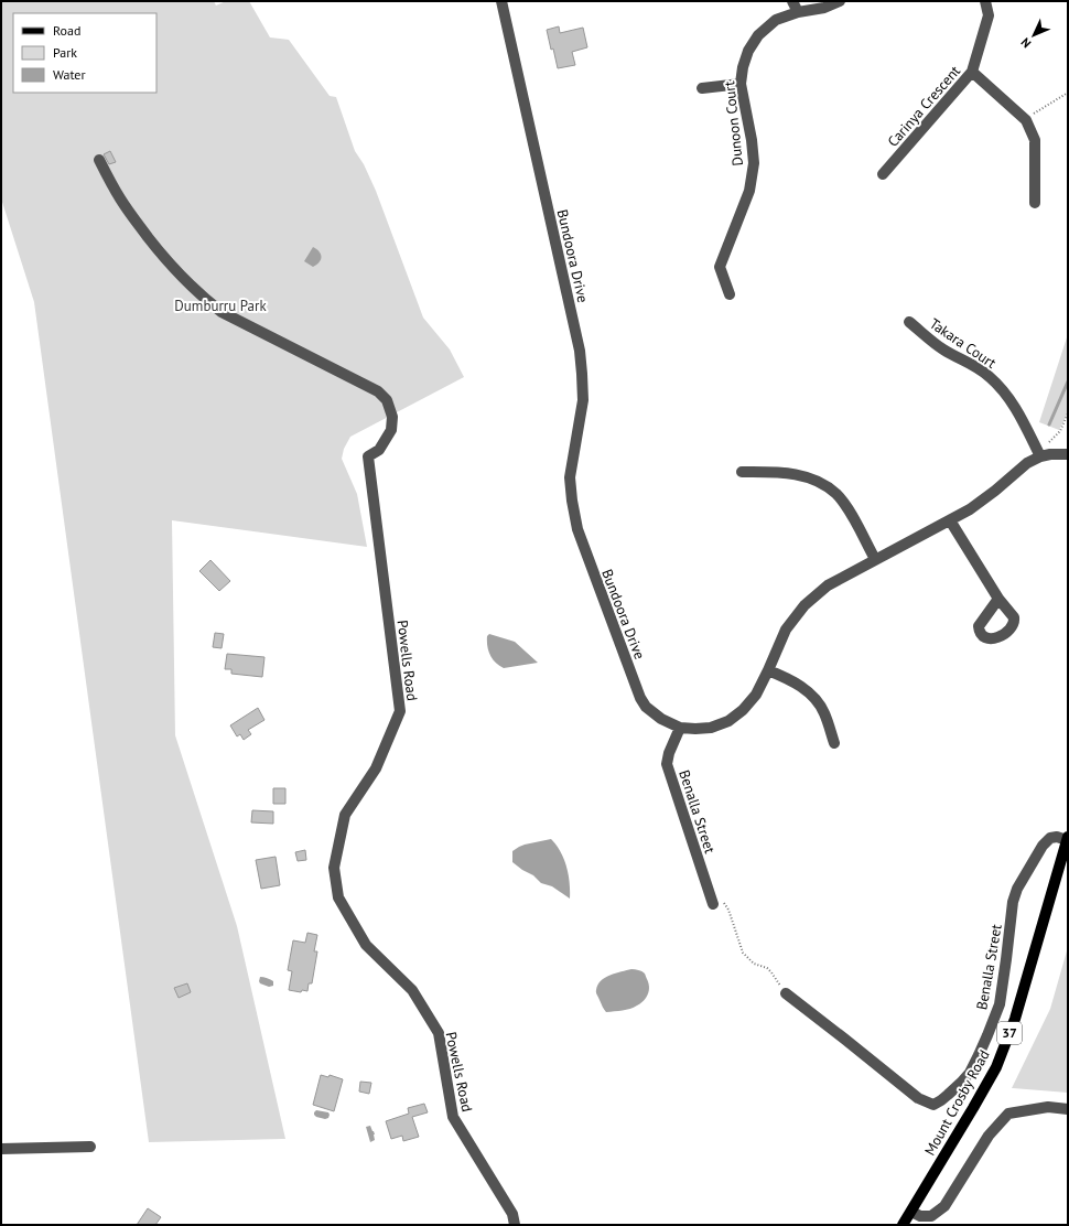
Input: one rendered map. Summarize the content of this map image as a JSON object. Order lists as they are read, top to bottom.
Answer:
{
  "streets": {
    "main road": ["37", "Mount Crosby Road"],
    "street": [
      "Carinya Crescent",
      "Dunoon Court",
      "Bundoora Drive",
      "Takara Court",
      "Powells Road",
      "Benalla Street"
    ]
  },
  "crossings": [
    ["Bundoora Drive", "Takara Court"],
    ["Bundoora Drive", "Benalla Street"],
    ["Benalla Street", "Mount Crosby Road"]
  ],
  "parks": ["Dumburru Park"],
  "legend": ["Road", "Park", "Water"],
  "north": "bottom left"
}
